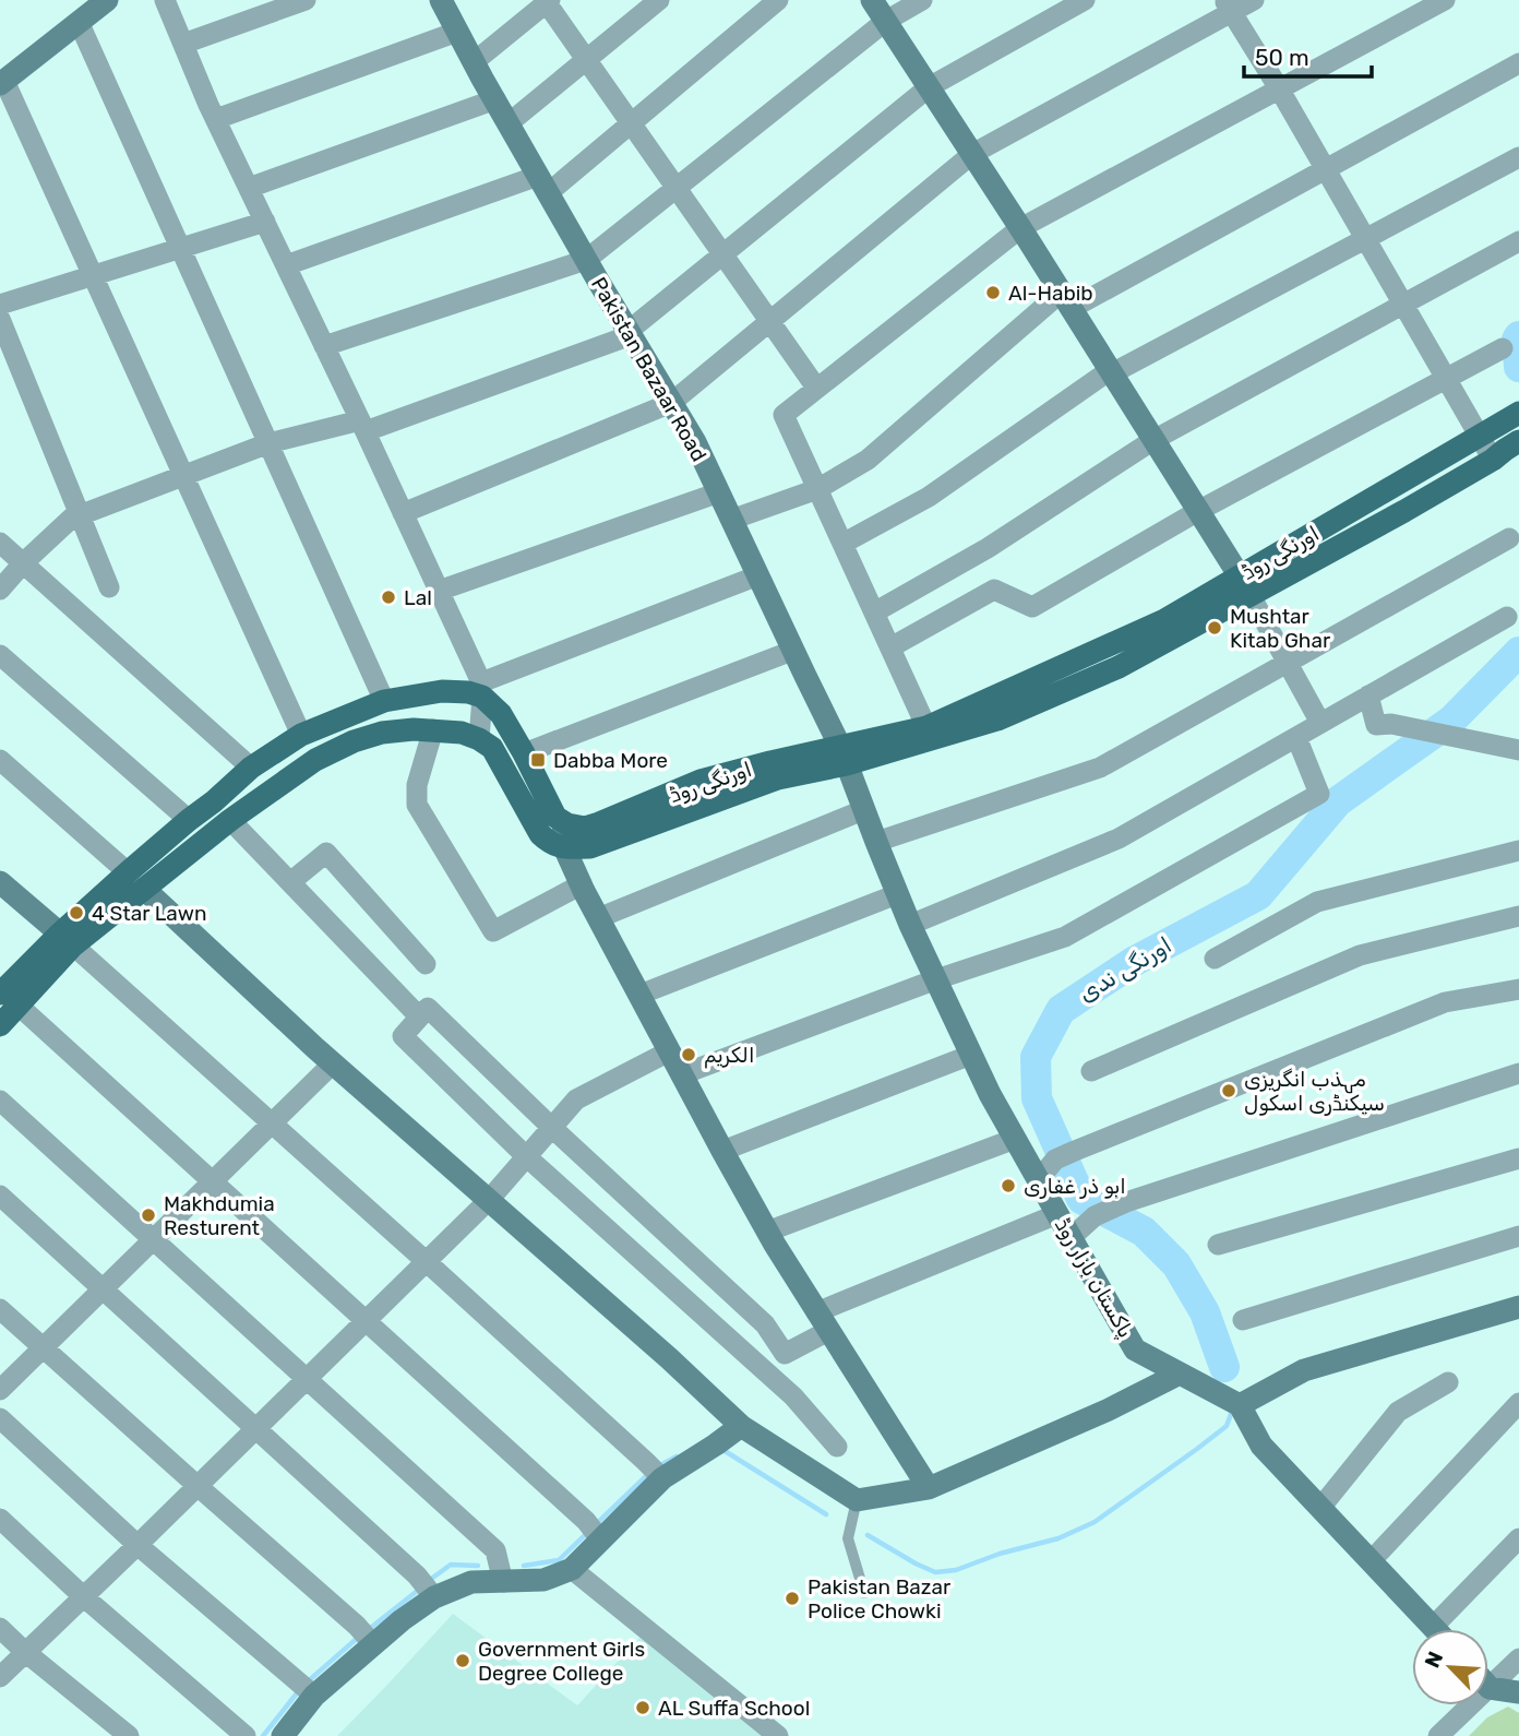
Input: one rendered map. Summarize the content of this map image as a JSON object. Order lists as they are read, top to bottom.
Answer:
{
  "streets": {
    "main road": ["اورنگی روڈ"],
    "street": ["Pakistan Bazaar Road", "پاکستان بازار روڈ"]
  },
  "crossings": [
    ["Pakistan Bazaar Road", "اورنگی روڈ"],
    ["Pakistan Bazaar Road", "پاکستان بازار روڈ"],
    ["اورنگی روڈ", "پاکستان بازار روڈ"]
  ],
  "water": ["اورنگی ندی"],
  "places": {
    "other": [
      "Al-Habib",
      "Lal",
      "Mushtar Kitab Ghar",
      "4 Star Lawn",
      "الکریم",
      "مہذب انگریزی سیکنڈری اسکول",
      "ابو ذر غفاری",
      "Makhdumia Resturent",
      "Pakistan Bazar Police Chowki",
      "Government Girls Degree College",
      "AL Suffa School"
    ],
    "transit": ["Dabba More"]
  },
  "scale_bar": "50 m",
  "north": "top left"
}
